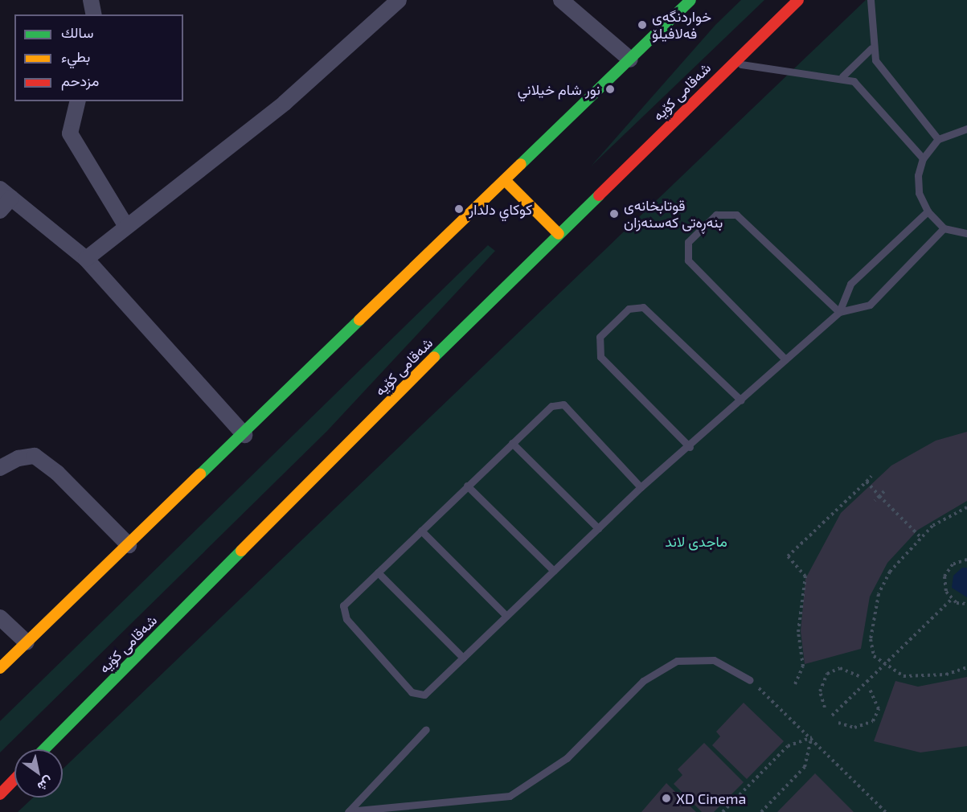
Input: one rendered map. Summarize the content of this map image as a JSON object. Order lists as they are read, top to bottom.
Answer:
{
  "streets": {
    "highway": ["شەقامی کۆیە"]
  },
  "parks": ["ماجدی لاند"],
  "places": [
    "خواردنگەی فەلافیلۆ",
    "نور شام خيلاني",
    "كوكاي دلدار",
    "قوتابخانەی بنەڕەتی کەسنەزان",
    "XD Cinema"
  ],
  "legend": ["سالك", "بطيء", "مزدحم"],
  "north": "bottom right"
}
